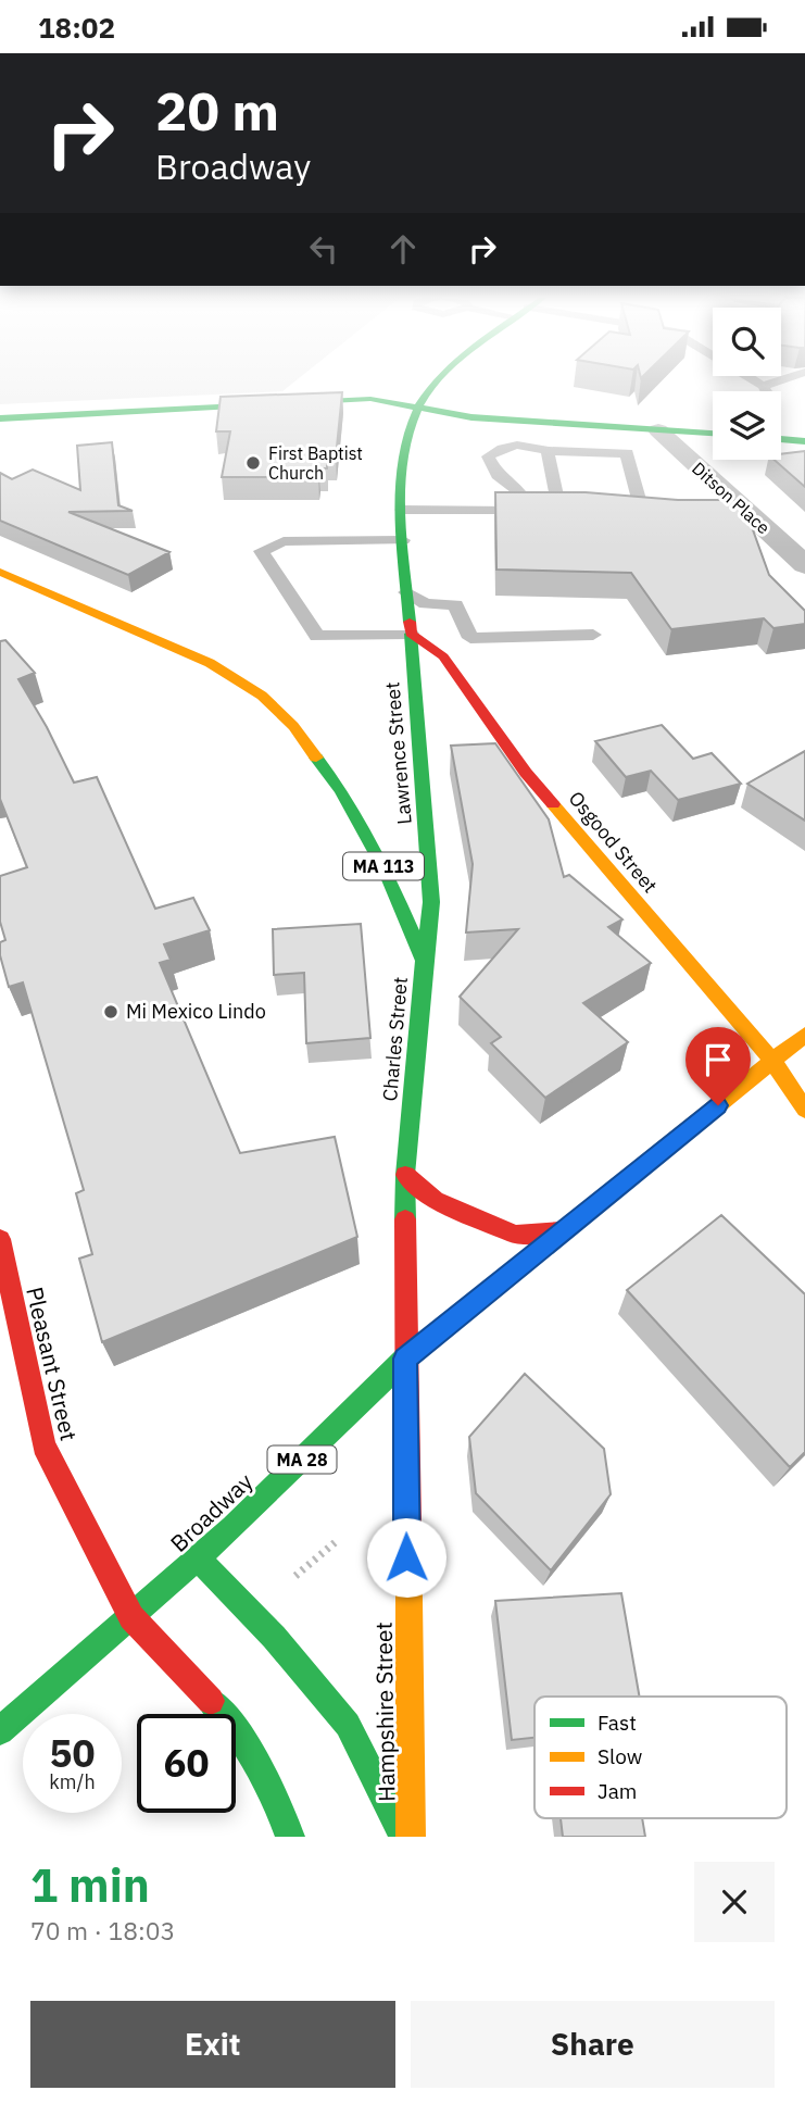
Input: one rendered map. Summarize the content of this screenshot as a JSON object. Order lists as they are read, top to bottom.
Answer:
{
  "streets": {
    "main road": [
      "Lawrence Street",
      "Osgood Street",
      "MA 113",
      "Charles Street",
      "Pleasant Street",
      "MA 28",
      "Broadway",
      "Hampshire Street"
    ],
    "street": ["Ditson Place"]
  },
  "crossings": [
    ["Lawrence Street", "Osgood Street"],
    ["Lawrence Street", "Charles Street"],
    ["Osgood Street", "Broadway"],
    ["Charles Street", "Broadway"],
    ["Charles Street", "Hampshire Street"],
    ["Pleasant Street", "Broadway"],
    ["Broadway", "Hampshire Street"]
  ],
  "places": ["First Baptist Church", "Mi Mexico Lindo"],
  "legend": ["Fast", "Slow", "Jam"],
  "page": {
    "status": "18:02",
    "turn": ["20 m", "Broadway"],
    "speed": "50 km/h",
    "limit": "60",
    "heading": ["1 min", "70 m · 18:03"],
    "buttons": ["Exit", "Share"]
  }
}
